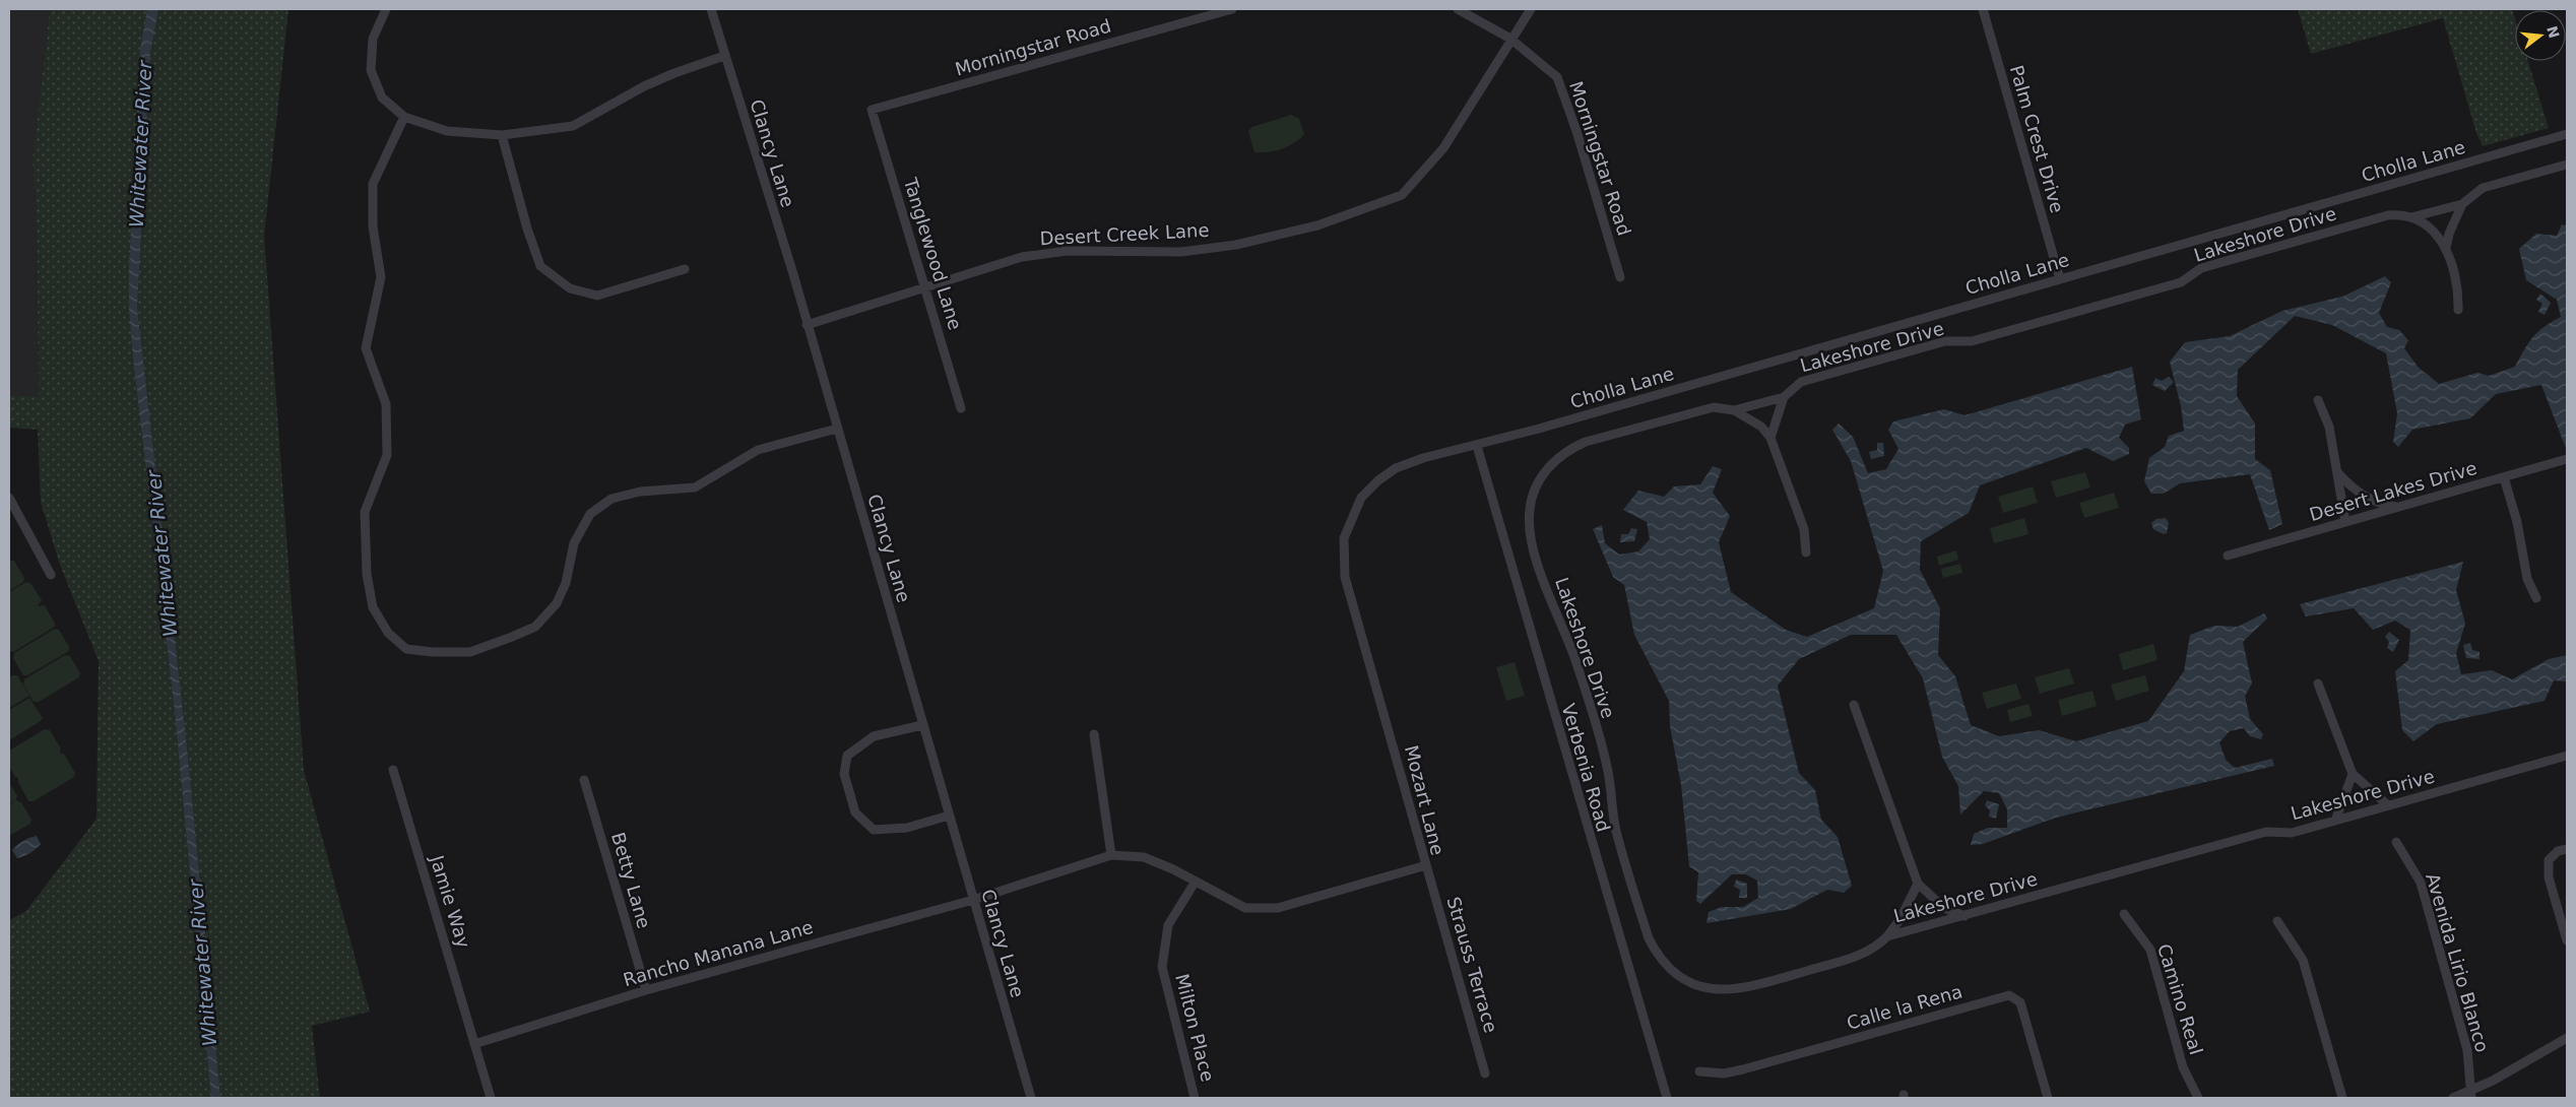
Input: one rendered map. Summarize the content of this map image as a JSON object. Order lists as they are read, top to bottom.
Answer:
{
  "streets": {
    "street": [
      "Morningstar Road",
      "Palm Crest Drive",
      "Clancy Lane",
      "Cholla Lane",
      "Desert Creek Lane",
      "Lakeshore Drive",
      "Tanglewood Lane",
      "Desert Lakes Drive",
      "Verbenia Road",
      "Mozart Lane",
      "Betty Lane",
      "Jamie Way",
      "Rancho Manana Lane",
      "Avenida Lirio Blanco",
      "Strauss Terrace",
      "Camino Real",
      "Calle la Rena",
      "Milton Place"
    ]
  },
  "crossings": [
    ["Morningstar Road", "Desert Creek Lane"],
    ["Morningstar Road", "Tanglewood Lane"],
    ["Palm Crest Drive", "Cholla Lane"],
    ["Clancy Lane", "Desert Creek Lane"],
    ["Clancy Lane", "Mozart Lane"],
    ["Clancy Lane", "Rancho Manana Lane"],
    ["Cholla Lane", "Verbenia Road"],
    ["Cholla Lane", "Mozart Lane"],
    ["Desert Creek Lane", "Tanglewood Lane"],
    ["Verbenia Road", "Mozart Lane"],
    ["Mozart Lane", "Rancho Manana Lane"],
    ["Mozart Lane", "Strauss Terrace"],
    ["Mozart Lane", "Milton Place"],
    ["Betty Lane", "Rancho Manana Lane"],
    ["Jamie Way", "Rancho Manana Lane"]
  ],
  "water": ["Whitewater River"],
  "north": "right"
}
